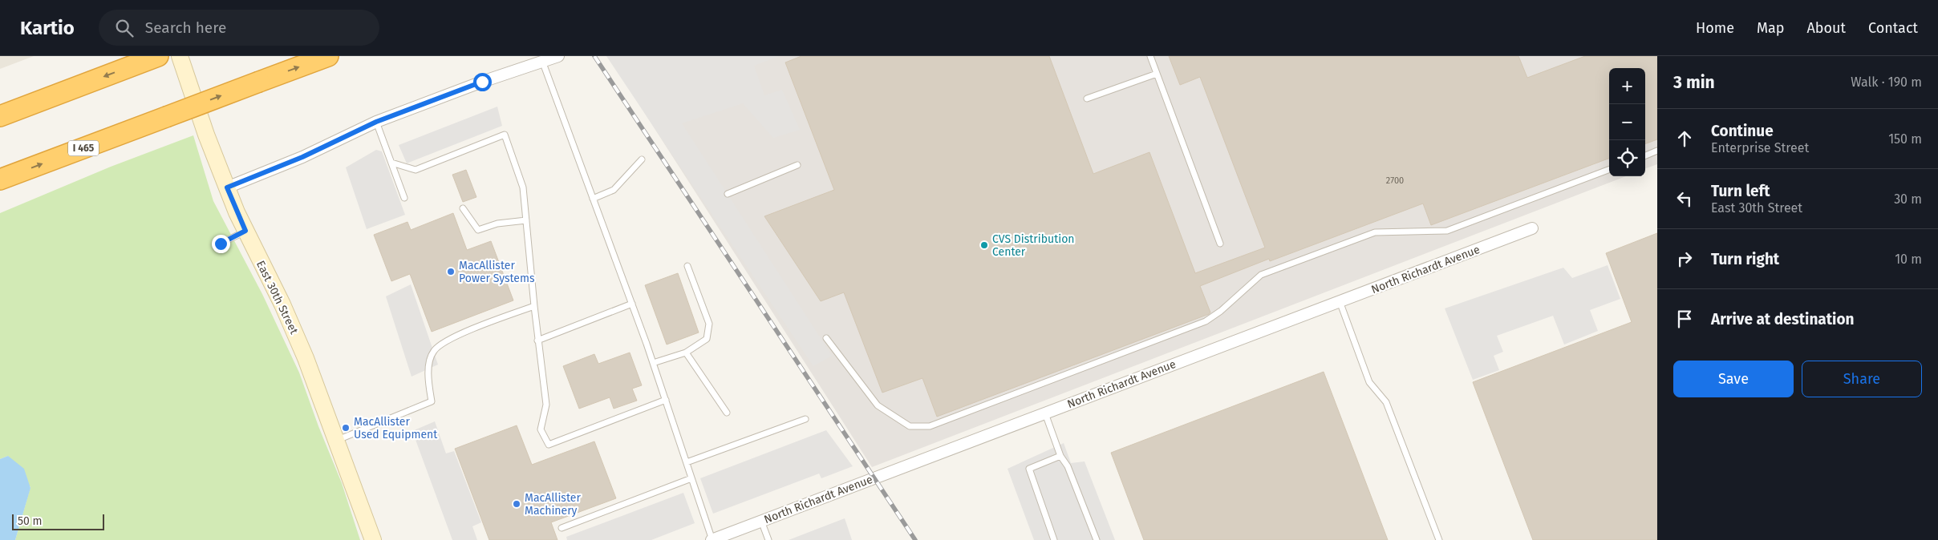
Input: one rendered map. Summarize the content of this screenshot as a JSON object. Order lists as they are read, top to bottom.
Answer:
{
  "streets": {
    "highway": ["I 465"],
    "main road": ["East 30th Street"],
    "street": ["North Richardt Avenue"]
  },
  "places": [
    "CVS Distribution Center",
    "MacAllister Power Systems",
    "MacAllister Used Equipment",
    "MacAllister Machinery"
  ],
  "house_numbers": ["2700"],
  "scale_bar": "50 m",
  "page": {
    "header": "Kartio",
    "search": "Search here",
    "nav": [
      "Home",
      "Map",
      "About",
      "Contact"
    ],
    "heading": ["3 min", "Walk · 190 m"],
    "map_buttons": ["+", "−"],
    "list": [
      ["Continue", "Enterprise Street", "150 m"],
      ["Turn left", "East 30th Street", "30 m"],
      ["Turn right", "10 m"],
      "Arrive at destination"
    ],
    "buttons": ["Save", "Share"],
    "scale": "50 m"
  }
}
